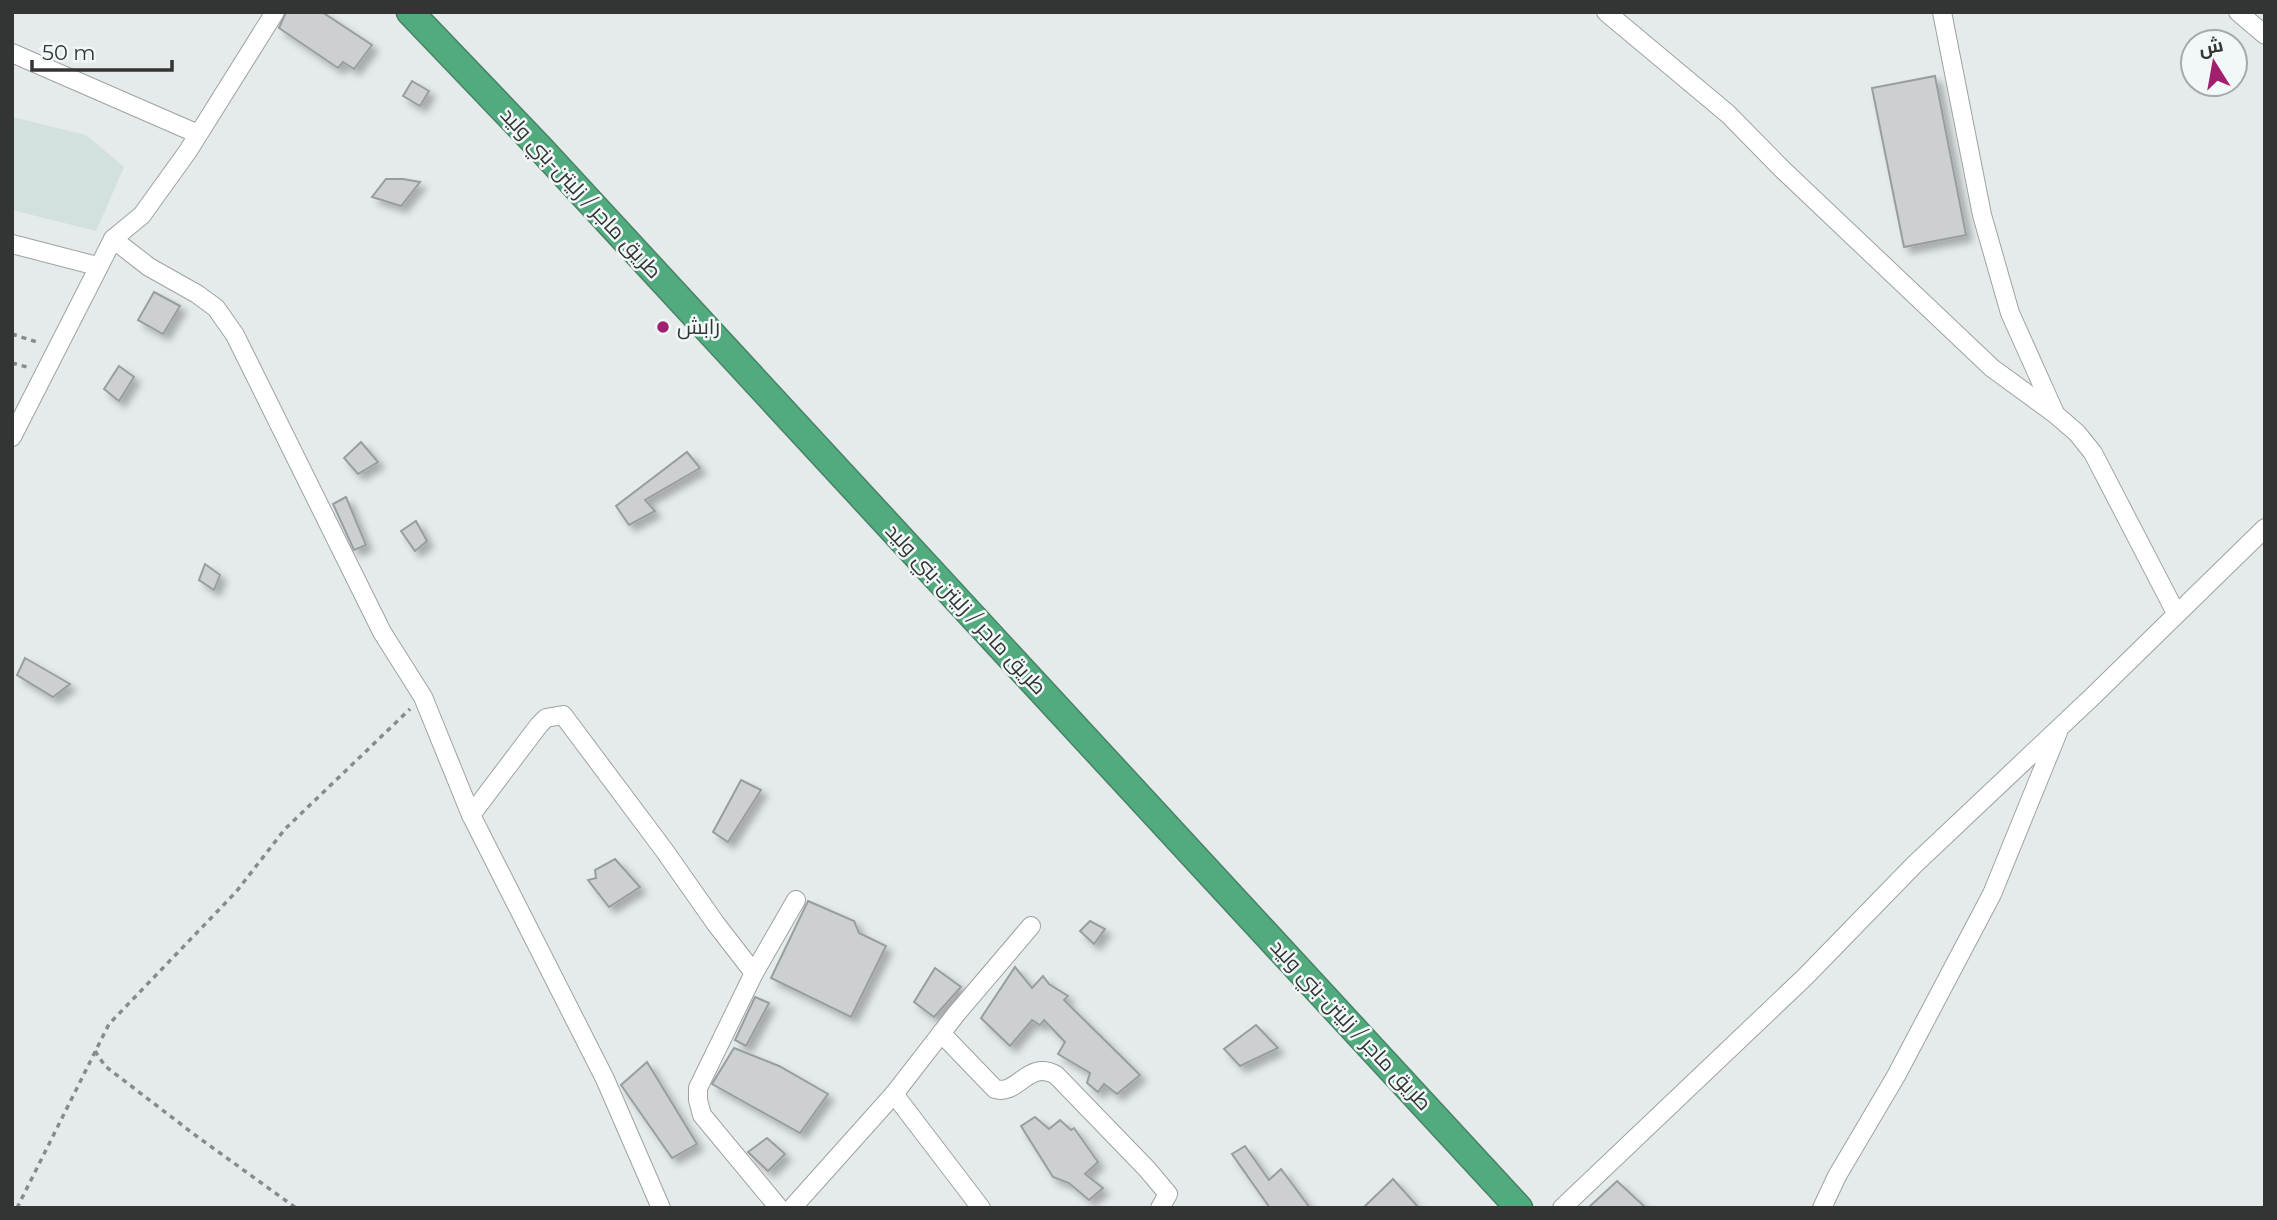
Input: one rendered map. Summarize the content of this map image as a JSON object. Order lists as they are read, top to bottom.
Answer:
{
  "streets": {
    "highway": ["طريق ماجر / زليتن-بني وليد"]
  },
  "places": ["رابش"],
  "scale_bar": "50 m",
  "north": "top"
}
